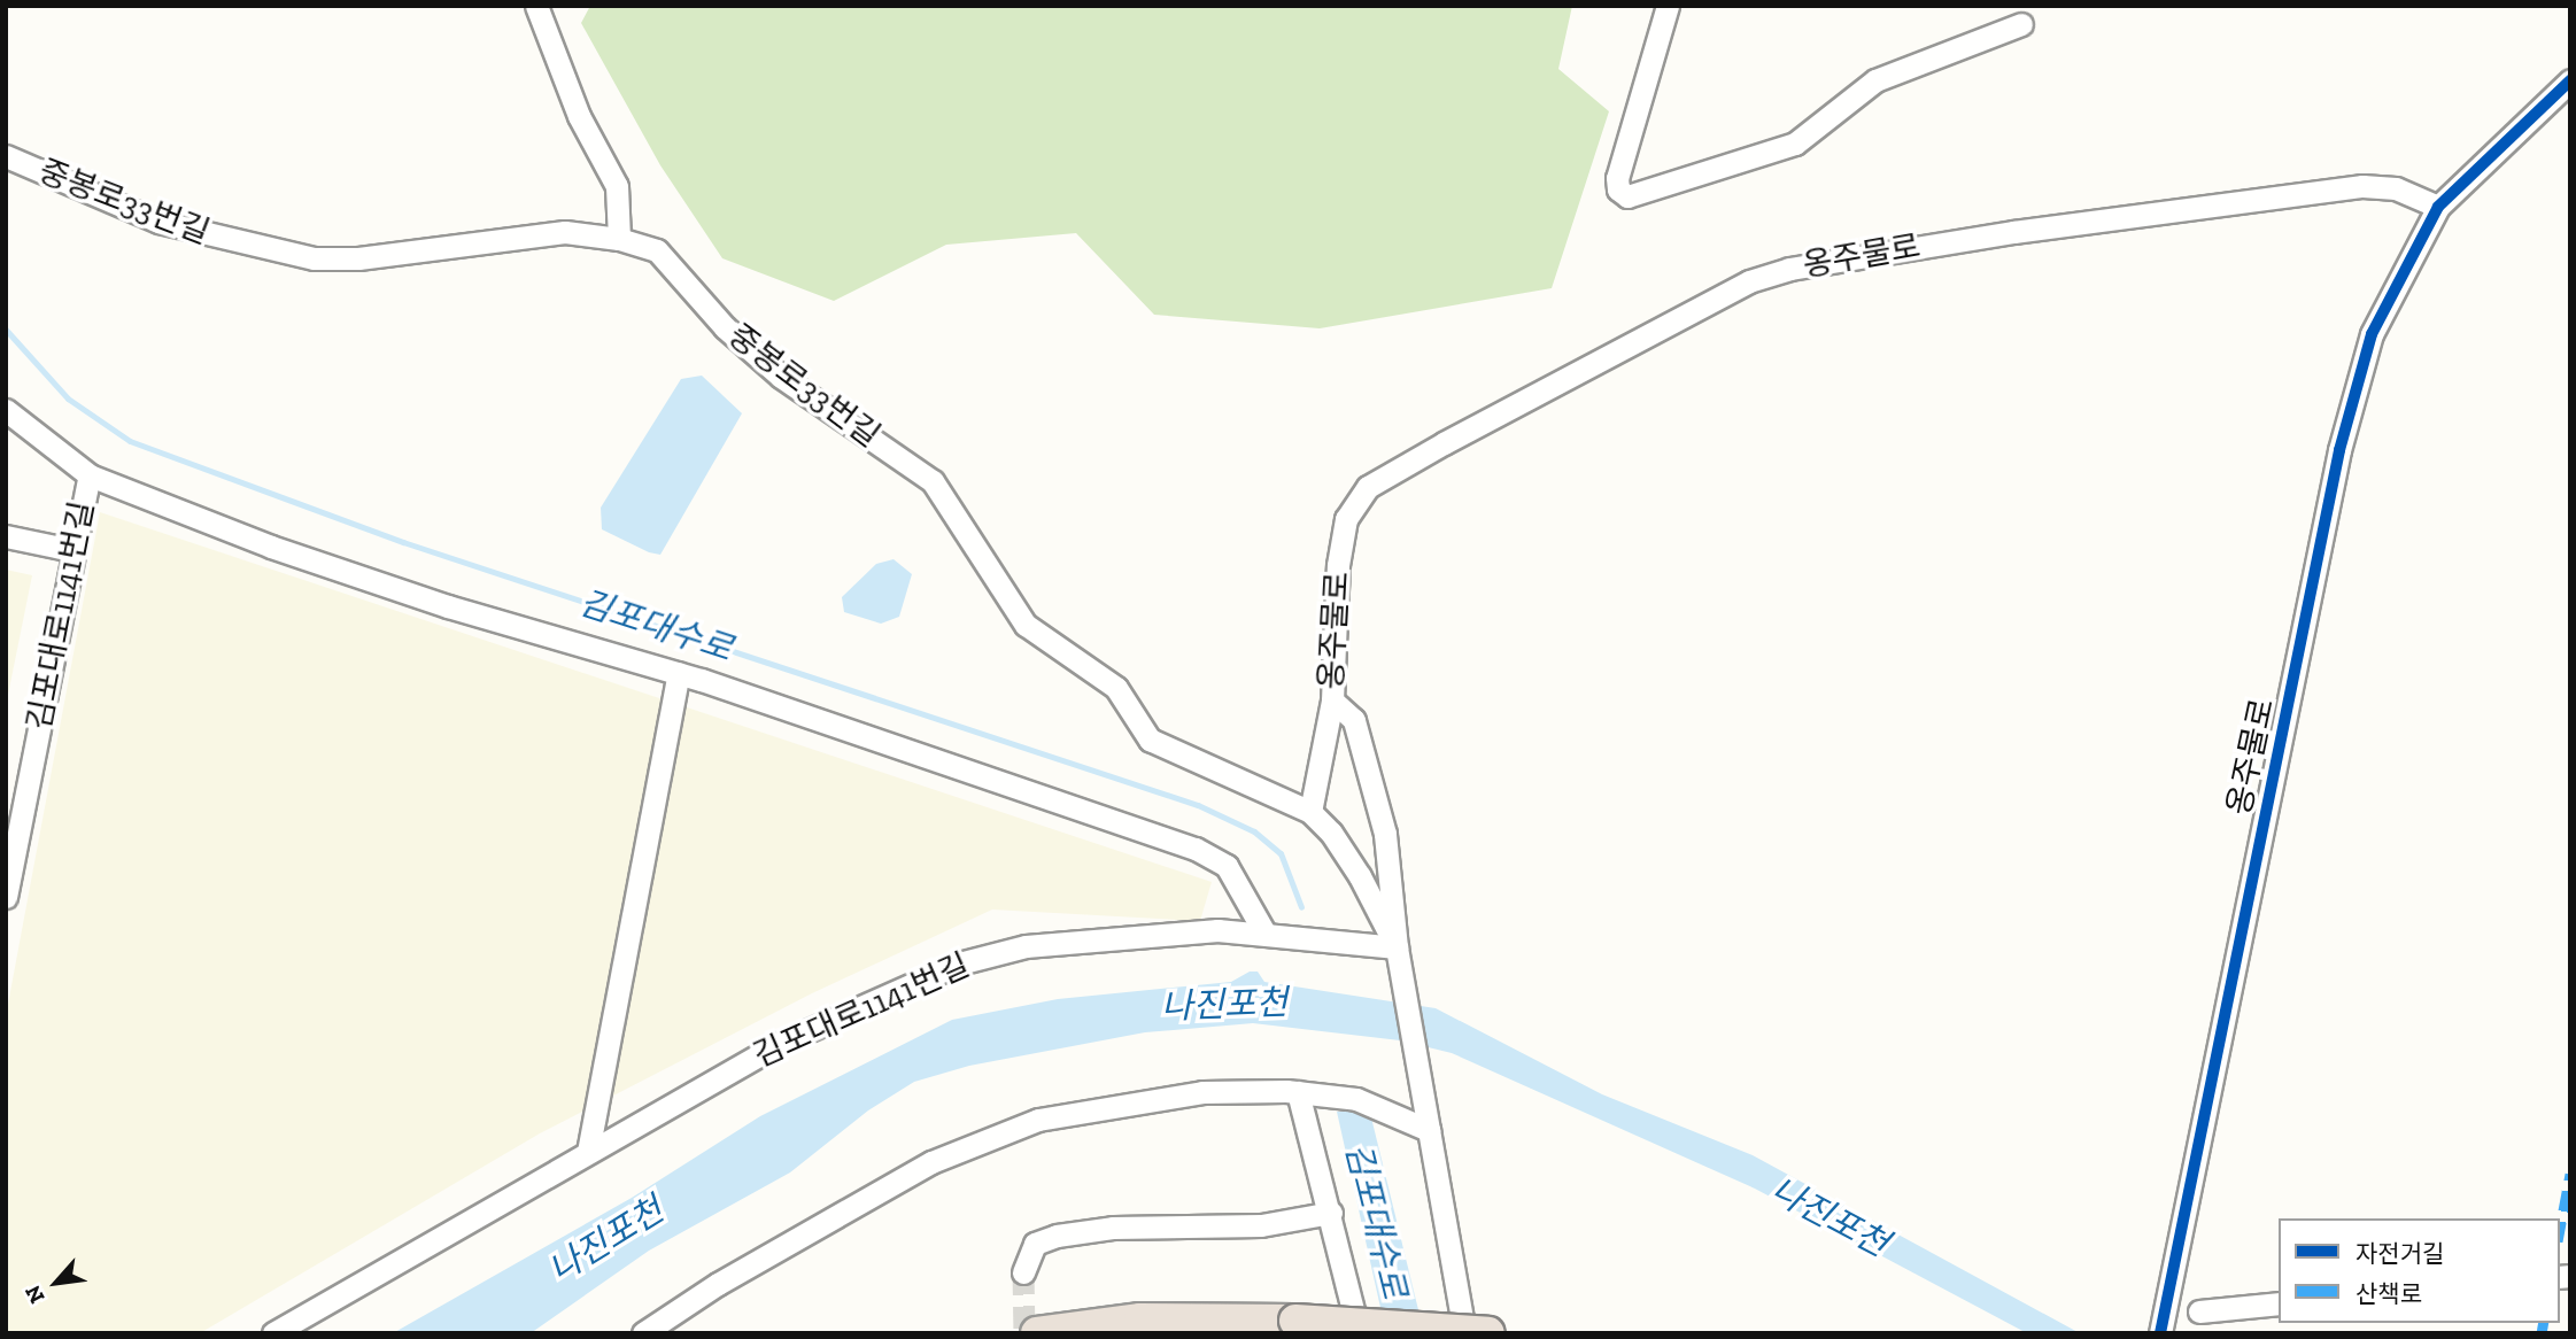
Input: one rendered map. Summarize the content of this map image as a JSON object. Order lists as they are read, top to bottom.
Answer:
{
  "streets": {
    "street": ["중봉로33번길", "옹주물로", "김포대로1141번길"]
  },
  "crossings": [
    ["중봉로33번길", "옹주물로"]
  ],
  "water": ["김포대수로", "나진포천"],
  "legend": ["자전거길", "산책로"],
  "north": "bottom left"
}
